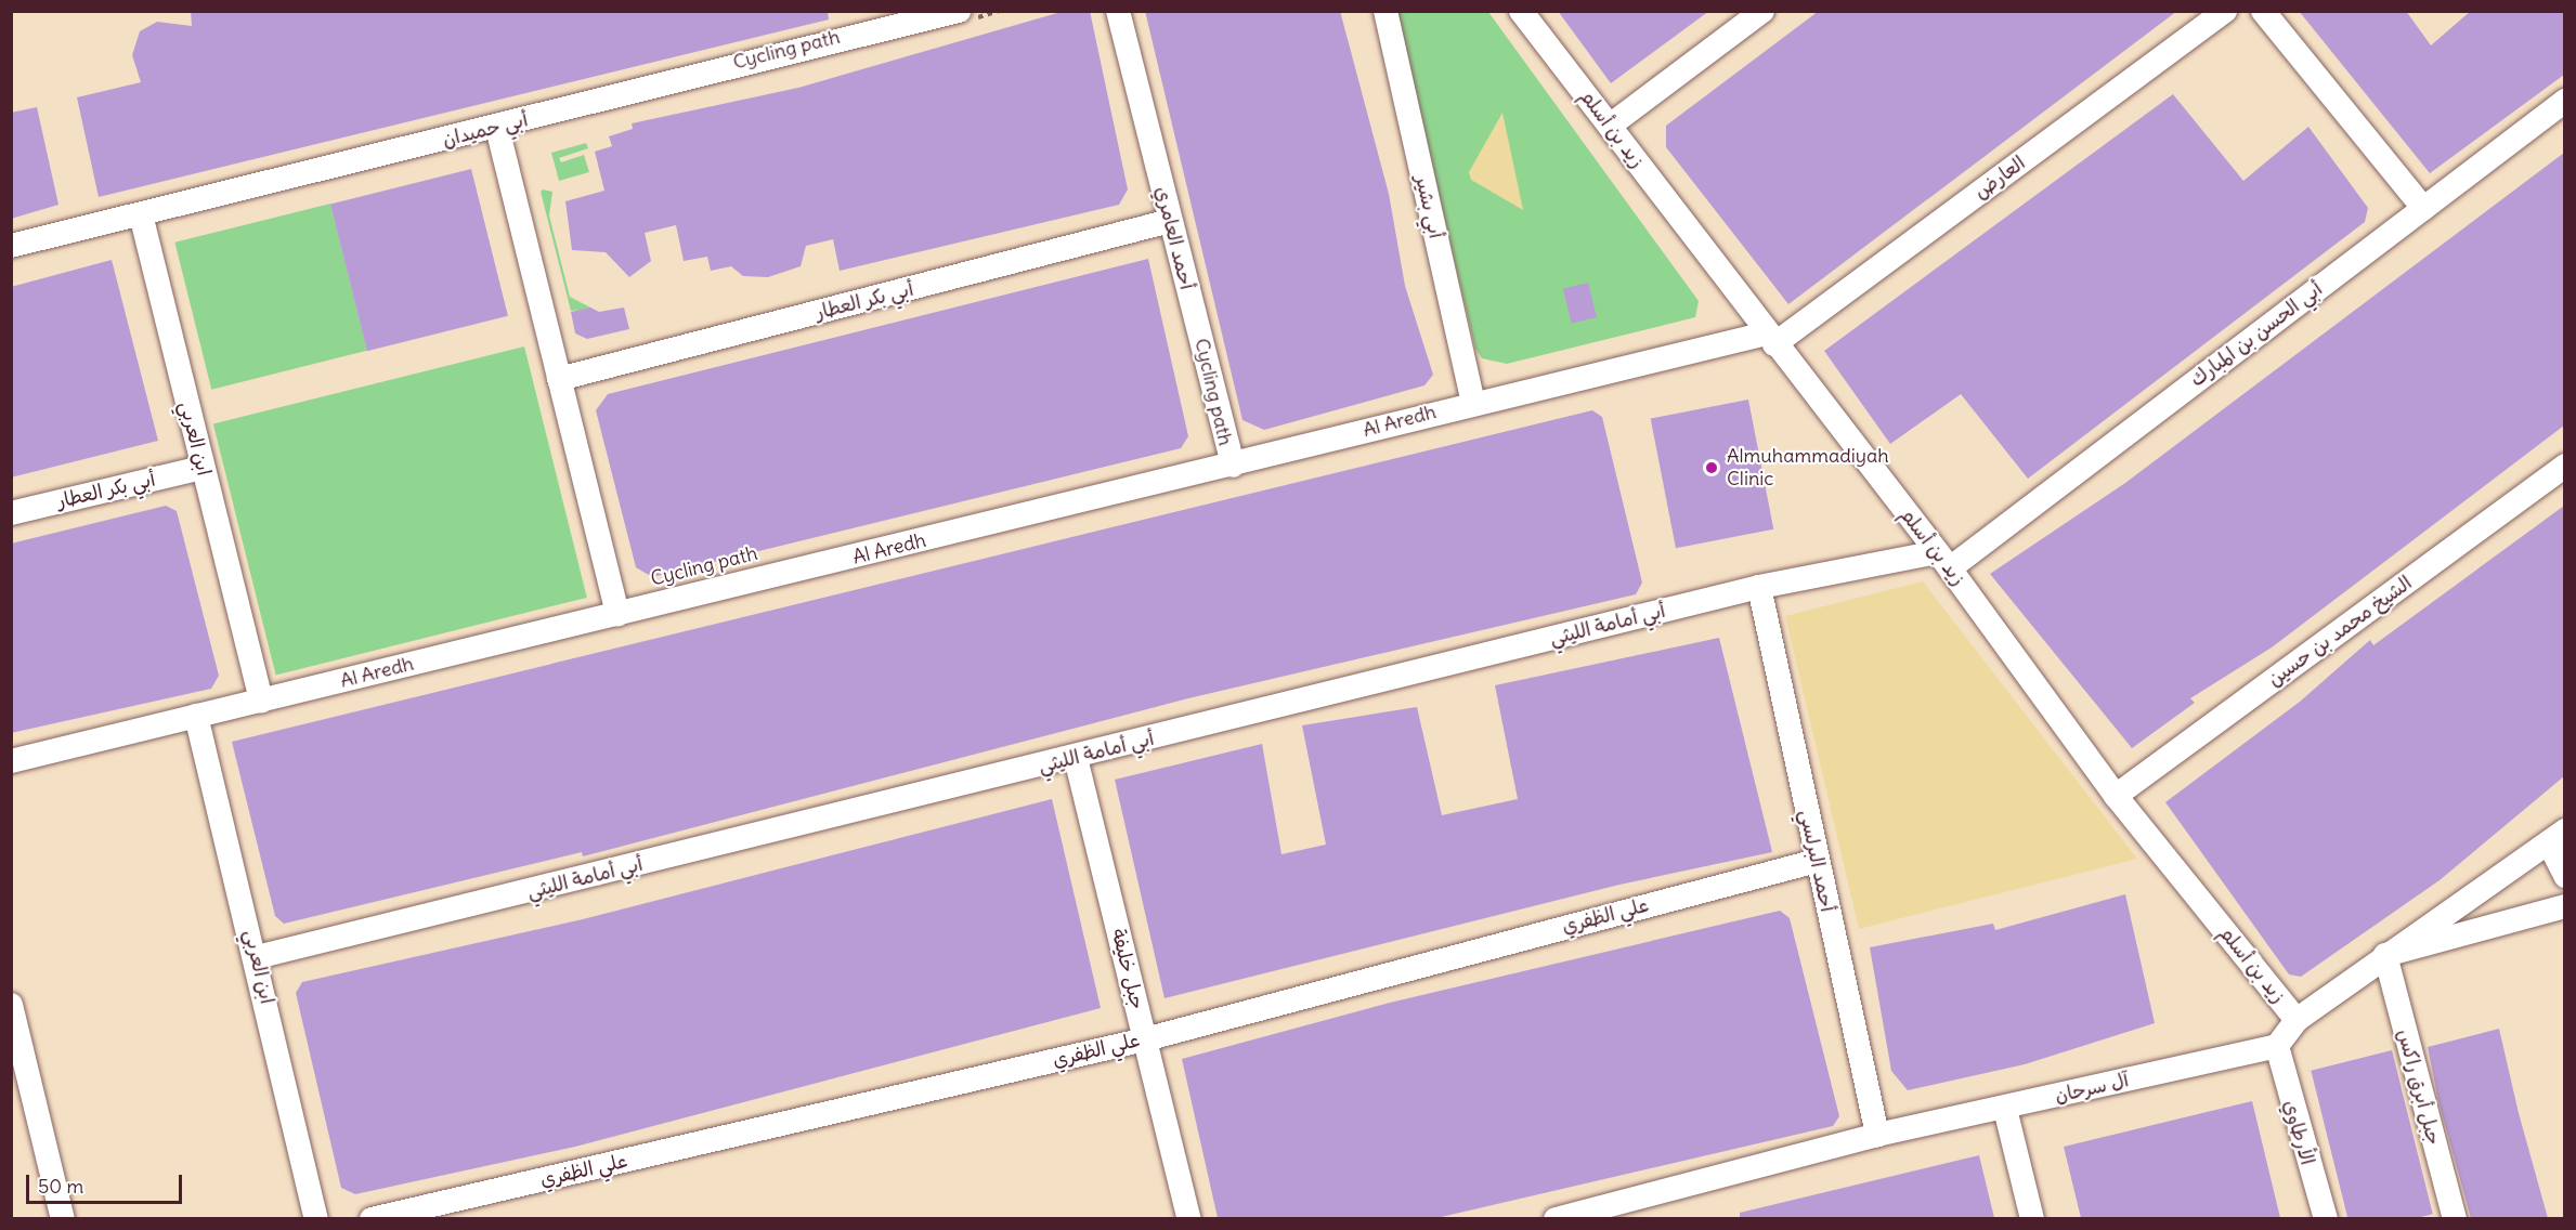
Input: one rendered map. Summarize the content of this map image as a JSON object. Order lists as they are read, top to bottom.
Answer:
{
  "streets": {
    "street": [
      "زيد بن أسلم",
      "أبي حميدان",
      "العارض",
      "أبي بشير",
      "أحمد العامري",
      "أبي بكر العطار",
      "أبي الحسن بن المبارك",
      "Al Aredh",
      "ابن العربي",
      "أبي أمامة الليثي",
      "الشيخ محمد بن حسين",
      "أحمد البرلسي",
      "علي الظفري",
      "جبل خليفة",
      "جبل أبرق راكس",
      "آل سرحان",
      "الأرطاوي"
    ]
  },
  "crossings": [
    ["زيد بن أسلم", "العارض"],
    ["زيد بن أسلم", "أبي الحسن بن المبارك"],
    ["زيد بن أسلم", "Al Aredh"],
    ["زيد بن أسلم", "أبي أمامة الليثي"],
    ["زيد بن أسلم", "الشيخ محمد بن حسين"],
    ["أبي حميدان", "ابن العربي"],
    ["العارض", "Al Aredh"],
    ["أبي بشير", "Al Aredh"],
    ["أحمد العامري", "أبي بكر العطار"],
    ["أحمد العامري", "Al Aredh"],
    ["أبي بكر العطار", "ابن العربي"],
    ["أبي الحسن بن المبارك", "أبي أمامة الليثي"],
    ["Al Aredh", "ابن العربي"],
    ["ابن العربي", "أبي أمامة الليثي"],
    ["أبي أمامة الليثي", "أحمد البرلسي"],
    ["أبي أمامة الليثي", "جبل خليفة"],
    ["أحمد البرلسي", "علي الظفري"],
    ["أحمد البرلسي", "آل سرحان"],
    ["علي الظفري", "جبل خليفة"],
    ["آل سرحان", "الأرطاوي"]
  ],
  "places": ["Almuhammadiyah Clinic"],
  "scale_bar": "50 m"
}
